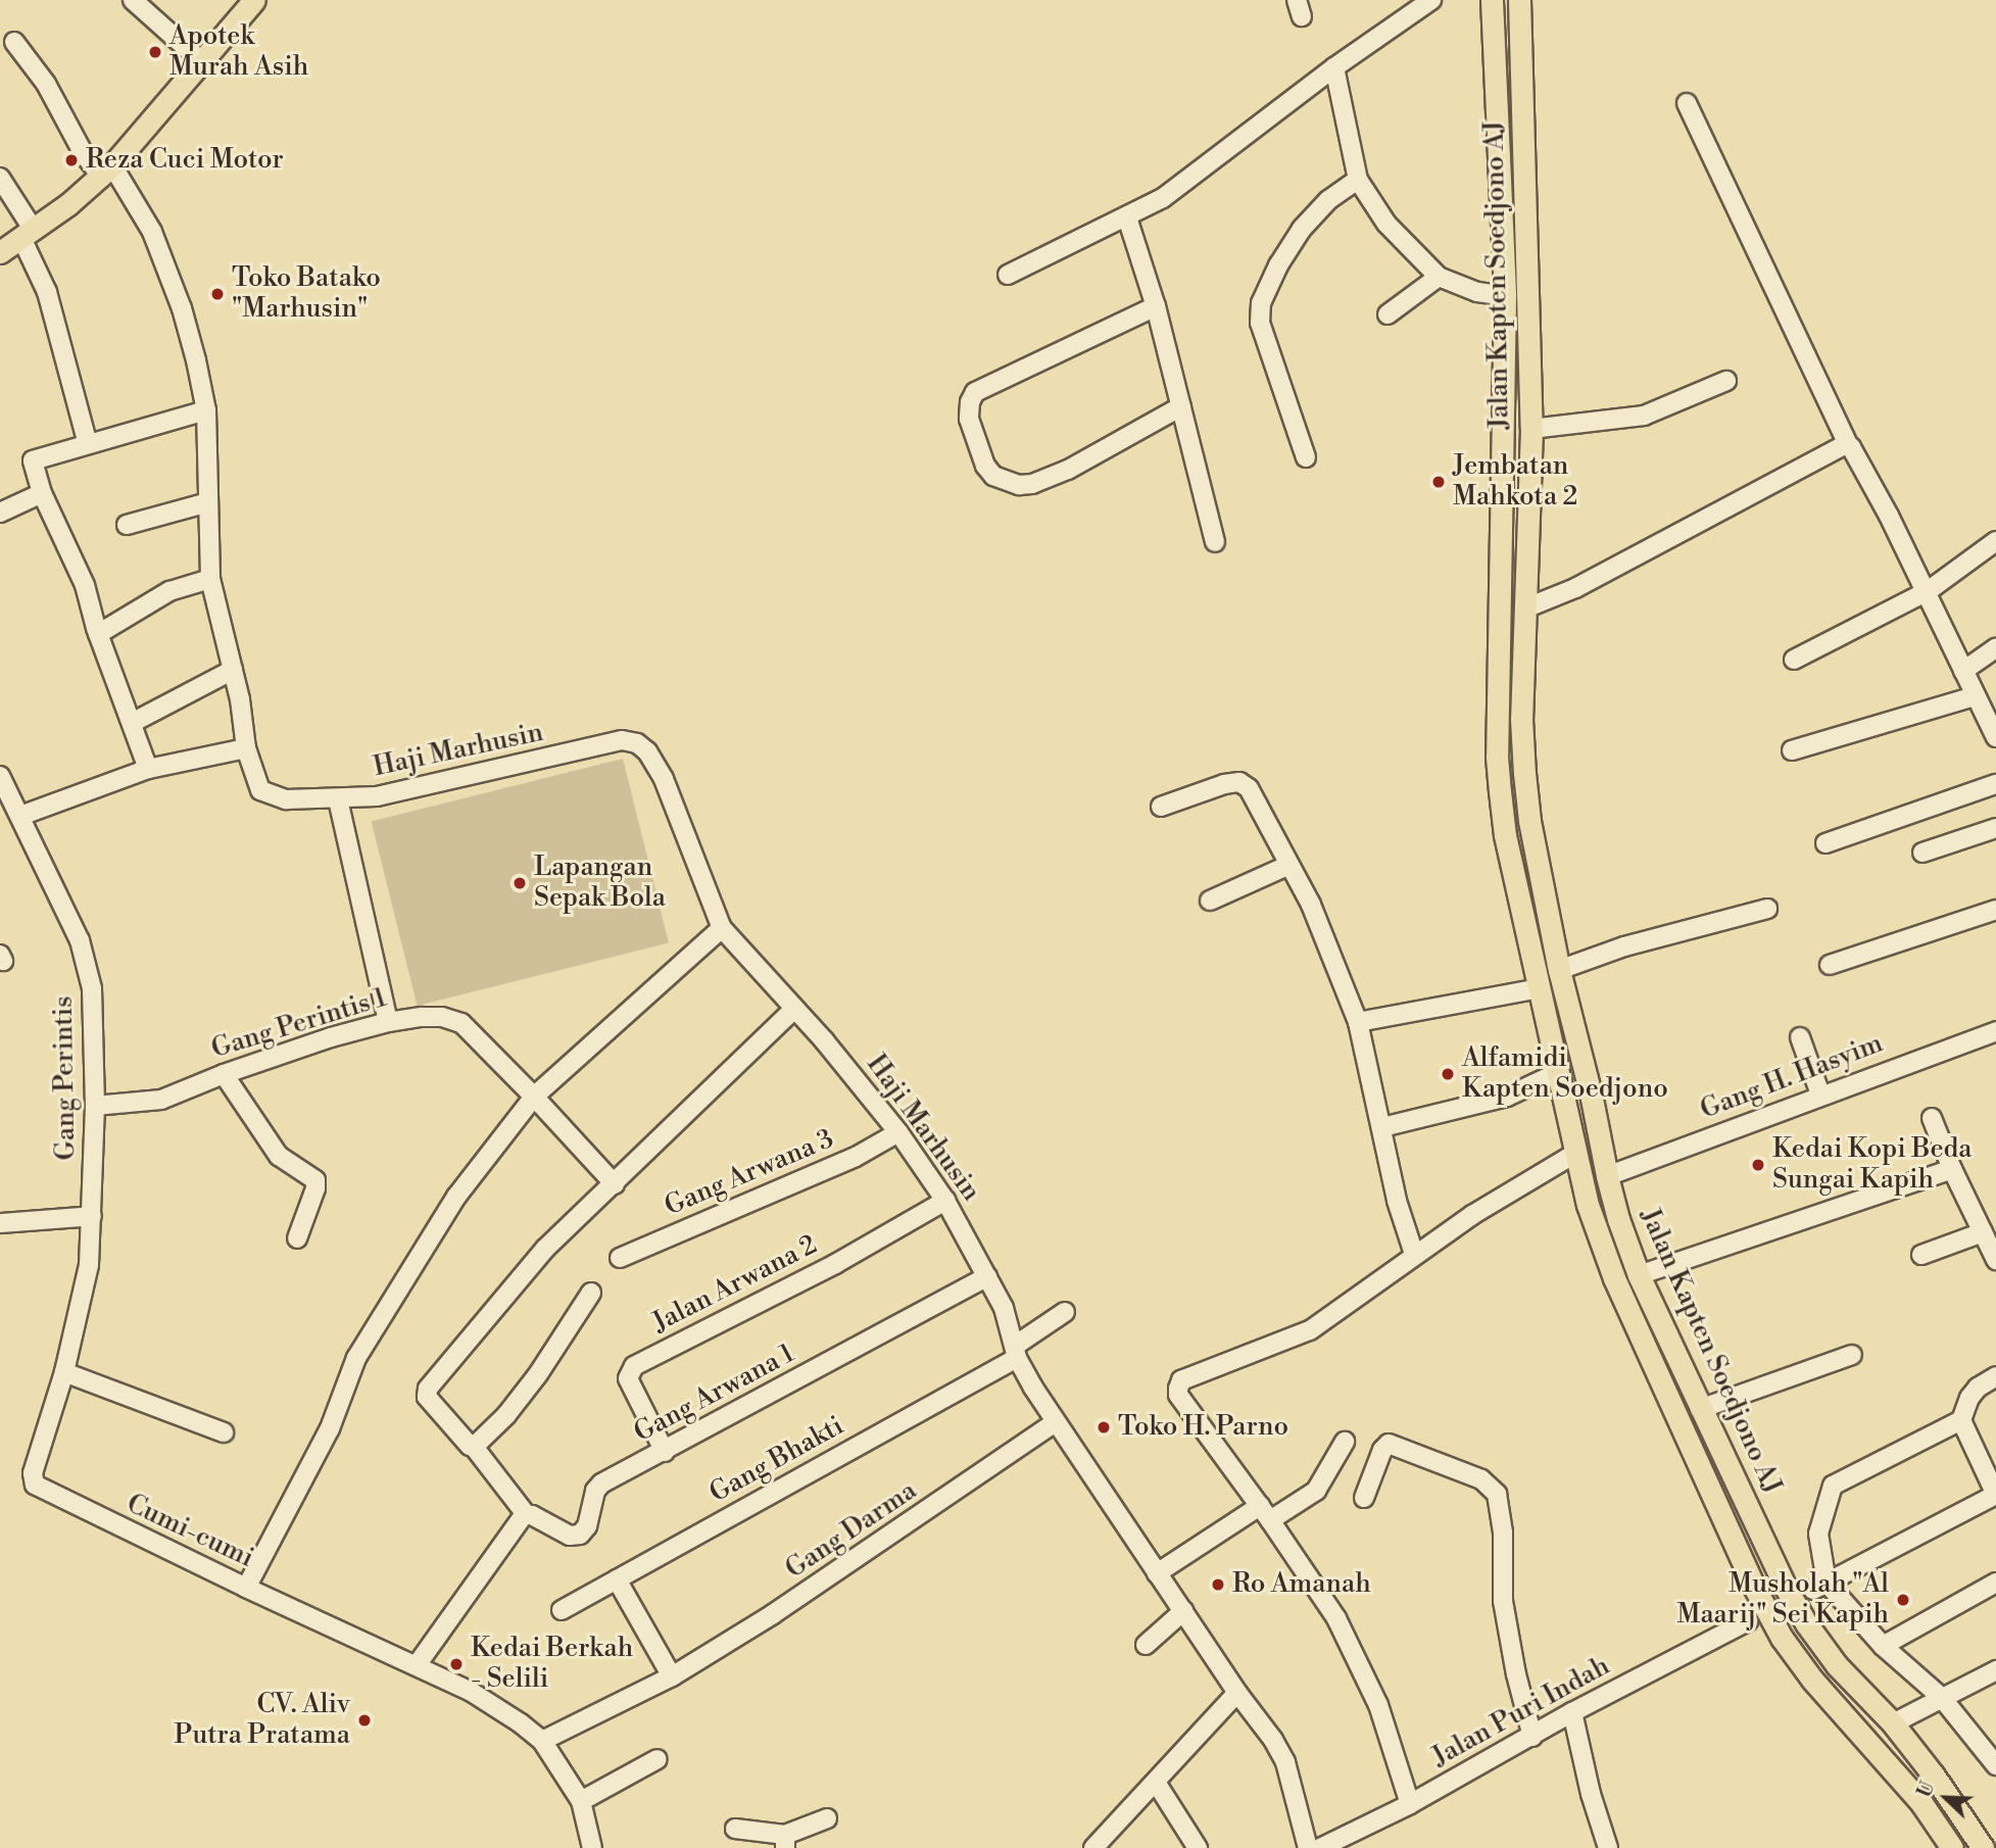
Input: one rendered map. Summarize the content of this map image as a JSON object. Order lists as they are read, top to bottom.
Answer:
{
  "streets": {
    "main road": ["Jalan Kapten Soedjono AJ"],
    "street": [
      "Haji Marhusin",
      "Gang Perintis 1",
      "Gang H. Hasyim",
      "Gang Perintis",
      "Gang Arwana 3",
      "Jalan Arwana 2",
      "Gang Arwana 1",
      "Gang Bhakti",
      "Gang Darma",
      "Cumi-cumi",
      "Jalan Puri Indah"
    ]
  },
  "crossings": [
    ["Jalan Kapten Soedjono AJ", "Gang H. Hasyim"],
    ["Haji Marhusin", "Gang Arwana 3"],
    ["Haji Marhusin", "Jalan Arwana 2"],
    ["Haji Marhusin", "Gang Arwana 1"],
    ["Haji Marhusin", "Gang Bhakti"],
    ["Haji Marhusin", "Gang Darma"],
    ["Gang Perintis 1", "Gang Perintis"],
    ["Gang Perintis 1", "Gang Arwana 3"],
    ["Gang Perintis", "Cumi-cumi"],
    ["Jalan Arwana 2", "Gang Arwana 1"],
    ["Gang Darma", "Cumi-cumi"]
  ],
  "places": [
    "Apotek Murah Asih",
    "Reza Cuci Motor",
    "Toko Batako \"Marhusin\"",
    "Jembatan Mahkota 2",
    "Lapangan Sepak Bola",
    "Alfamidi Kapten Soedjono",
    "Kedai Kopi Beda Sungai Kapih",
    "Toko H. Parno",
    "Ro Amanah",
    "Musholah \"Al Maarij\" Sei Kapih",
    "Kedai Berkah - Selili",
    "CV. Aliv Putra Pratama"
  ],
  "north": "top left"
}
